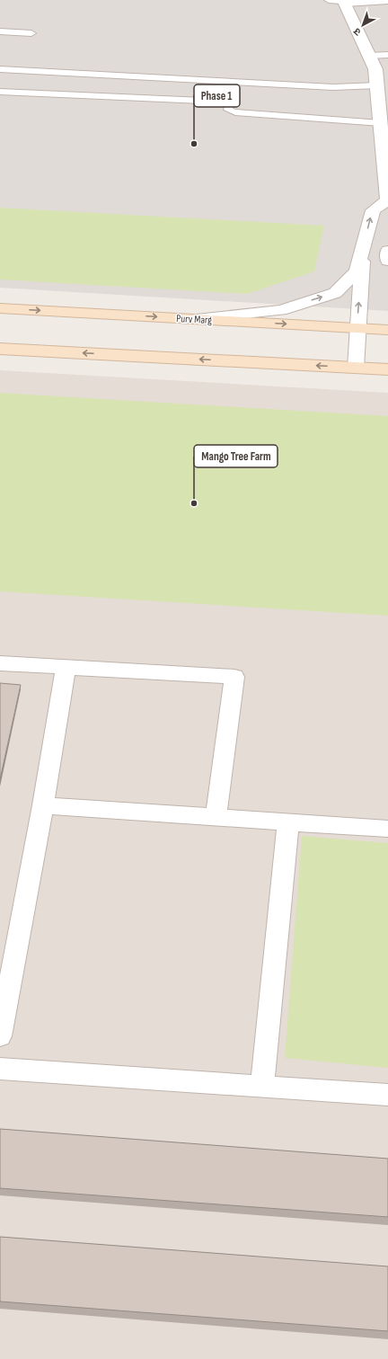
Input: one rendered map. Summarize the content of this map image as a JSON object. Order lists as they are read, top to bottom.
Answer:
{
  "streets": {
    "main road": ["Purv Marg"]
  },
  "places": ["Phase 1", "Mango Tree Farm"],
  "north": "bottom left"
}
